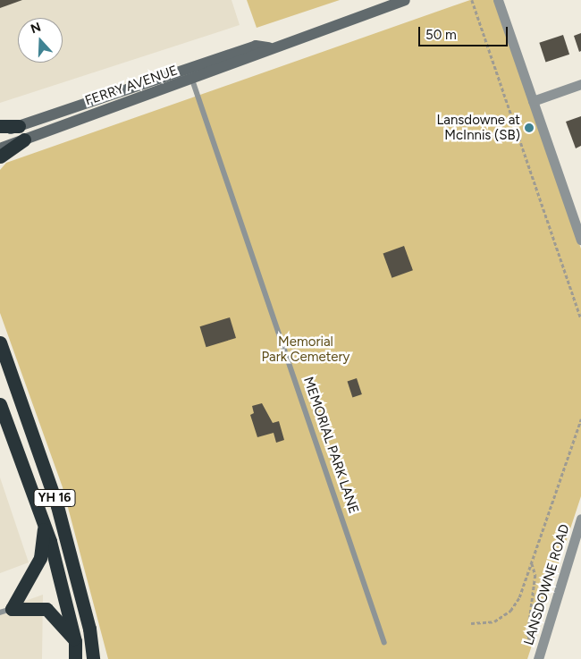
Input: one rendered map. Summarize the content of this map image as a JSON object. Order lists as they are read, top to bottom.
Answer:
{
  "streets": {
    "highway": ["YH 16"],
    "main road": ["FERRY AVENUE"],
    "street": ["LANSDOWNE ROAD"],
    "lane": ["MEMORIAL PARK LANE"]
  },
  "crossings": [
    ["FERRY AVENUE", "MEMORIAL PARK LANE"]
  ],
  "parks": ["Memorial Park Cemetery"],
  "places": ["Lansdowne at McInnis (SB)"],
  "scale_bar": "50 m",
  "north": "top"
}
